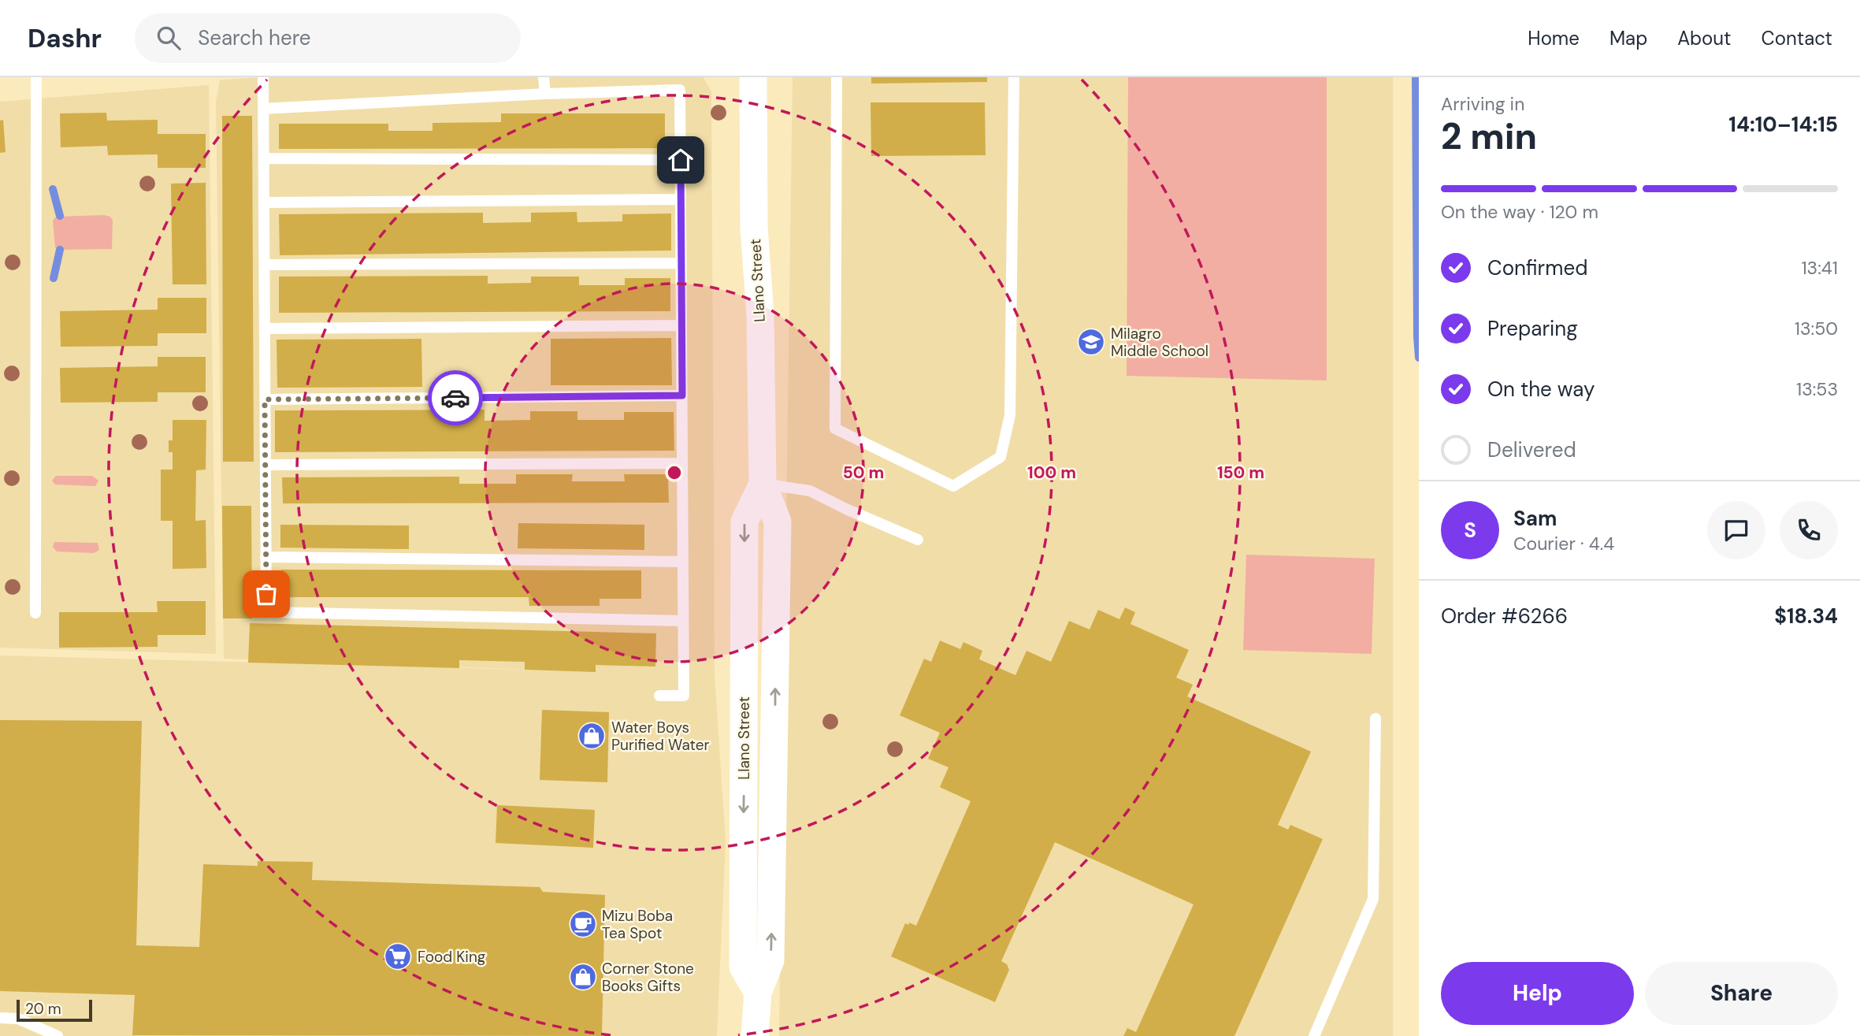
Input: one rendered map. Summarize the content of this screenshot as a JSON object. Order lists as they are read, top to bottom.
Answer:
{
  "streets": {
    "street": ["Llano Street"]
  },
  "places": {
    "school or university": ["Milagro Middle School"],
    "shop": ["Water Boys Purified Water", "Corner Stone Books Gifts"],
    "cafe": ["Mizu Boba Tea Spot"],
    "supermarket": ["Food King"]
  },
  "scale_bar": "20 m",
  "page": {
    "header": "Dashr",
    "search": "Search here",
    "nav": [
      "Home",
      "Map",
      "About",
      "Contact"
    ],
    "heading": ["2 min", "Arriving in", "14:10–14:15"],
    "panel": [
      "Sam",
      "Courier · 4.4",
      "Order #6266",
      "$18.34"
    ],
    "bar": "On the way · 120 m",
    "list": [
      ["Confirmed", "13:41"],
      ["Preparing", "13:50"],
      ["On the way", "13:53"],
      "Delivered"
    ],
    "round": "S",
    "buttons": ["Help", "Share"],
    "scale": "20 m"
  },
  "rings": ["50 m", "100 m", "150 m"]
}
